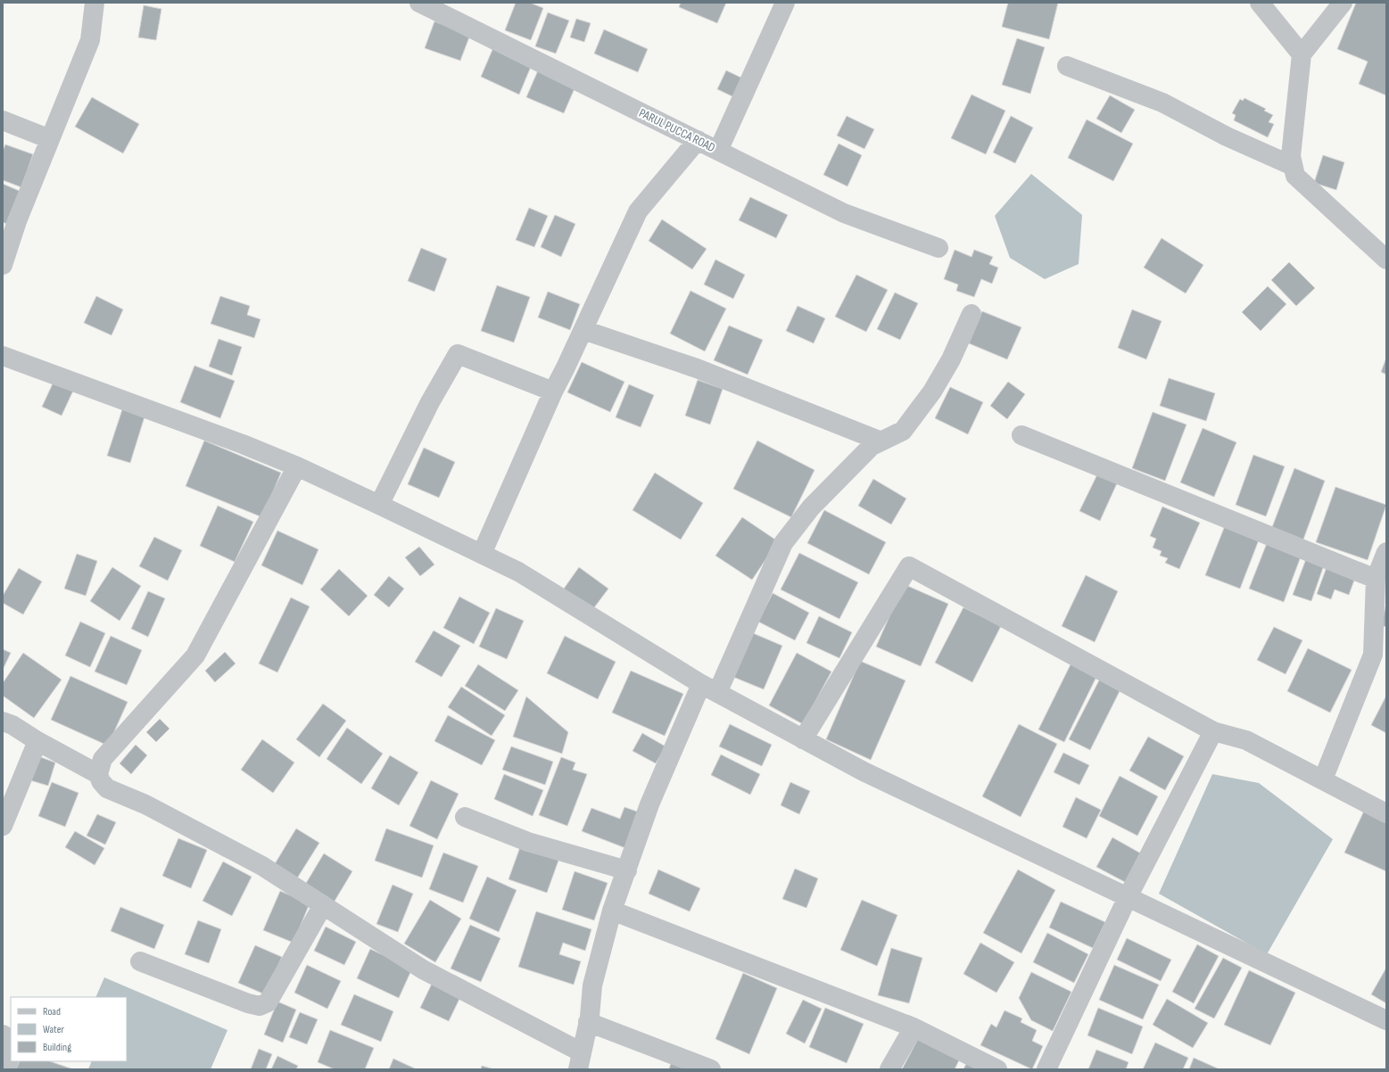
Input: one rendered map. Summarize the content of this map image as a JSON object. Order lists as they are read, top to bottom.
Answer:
{
  "streets": {
    "street": ["PARUL PUCCA ROAD"]
  },
  "legend": ["Road", "Water", "Building"]
}
